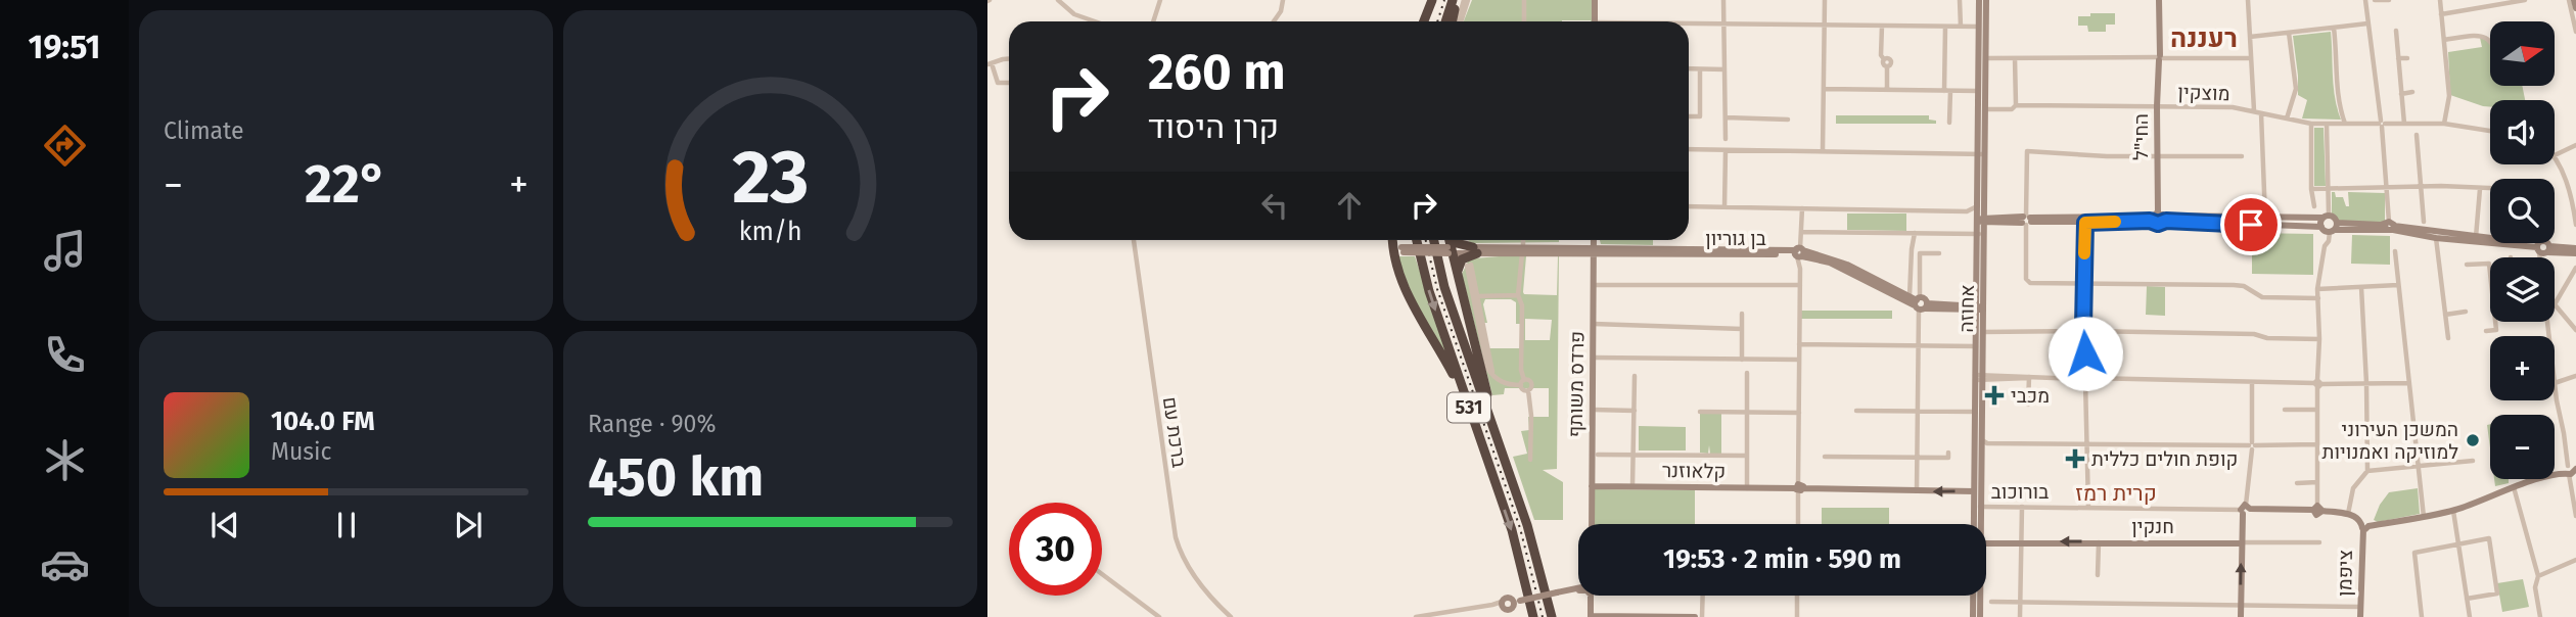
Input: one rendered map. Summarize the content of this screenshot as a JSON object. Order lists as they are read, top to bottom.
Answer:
{
  "streets": {
    "highway": ["531"],
    "street": [
      "מוצקין",
      "החי\"ל",
      "בן גוריון",
      "אחוזה",
      "פרדס משותף",
      "ברכת עם",
      "קלאוזנר",
      "בורוכוב",
      "חנקין",
      "ציפמן"
    ]
  },
  "crossings": [
    ["מוצקין", "החי\"ל"],
    ["מוצקין", "אחוזה"],
    ["בן גוריון", "אחוזה"],
    ["בן גוריון", "פרדס משותף"],
    ["אחוזה", "קלאוזנר"],
    ["אחוזה", "בורוכוב"],
    ["פרדס משותף", "קלאוזנר"],
    ["בורוכוב", "ציפמן"]
  ],
  "districts": ["רעננה", "קרית רמז"],
  "places": {
    "health": ["מכבי", "קופת חולים כללית"],
    "other": ["המשכן העירוני למוזיקה ואמנויות"]
  },
  "north": "right",
  "page": {
    "tabs": "19:51",
    "tile": [
      "Climate",
      ["Range · 90%", "450 km"]
    ],
    "map_buttons": ["+", "−"],
    "turn": ["260 m", "קרן היסוד"],
    "heat": ["−", "22°", "+"],
    "song": ["104.0 FM", "Music"],
    "limit": "30",
    "trip": "19:53 · 2 min · 590 m",
    "gauge": ["23", "km/h"]
  }
}
